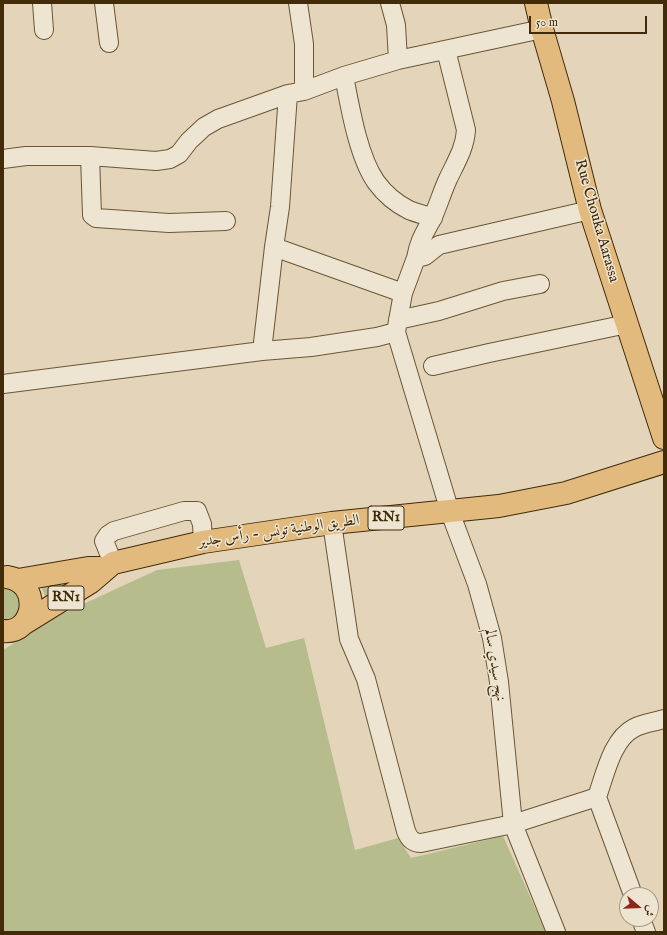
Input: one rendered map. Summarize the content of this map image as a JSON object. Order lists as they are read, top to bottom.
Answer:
{
  "streets": {
    "main road": ["Rue Chouka Aarassa", "RN1", "الطريق الوطنية تونس - رأس جدير"],
    "street": ["نهج سيدي سالم"]
  },
  "crossings": [
    ["RN1", "الطريق الوطنية تونس - رأس جدير"],
    ["الطريق الوطنية تونس - رأس جدير", "نهج سيدي سالم"]
  ],
  "scale_bar": "50 m",
  "north": "right"
}
